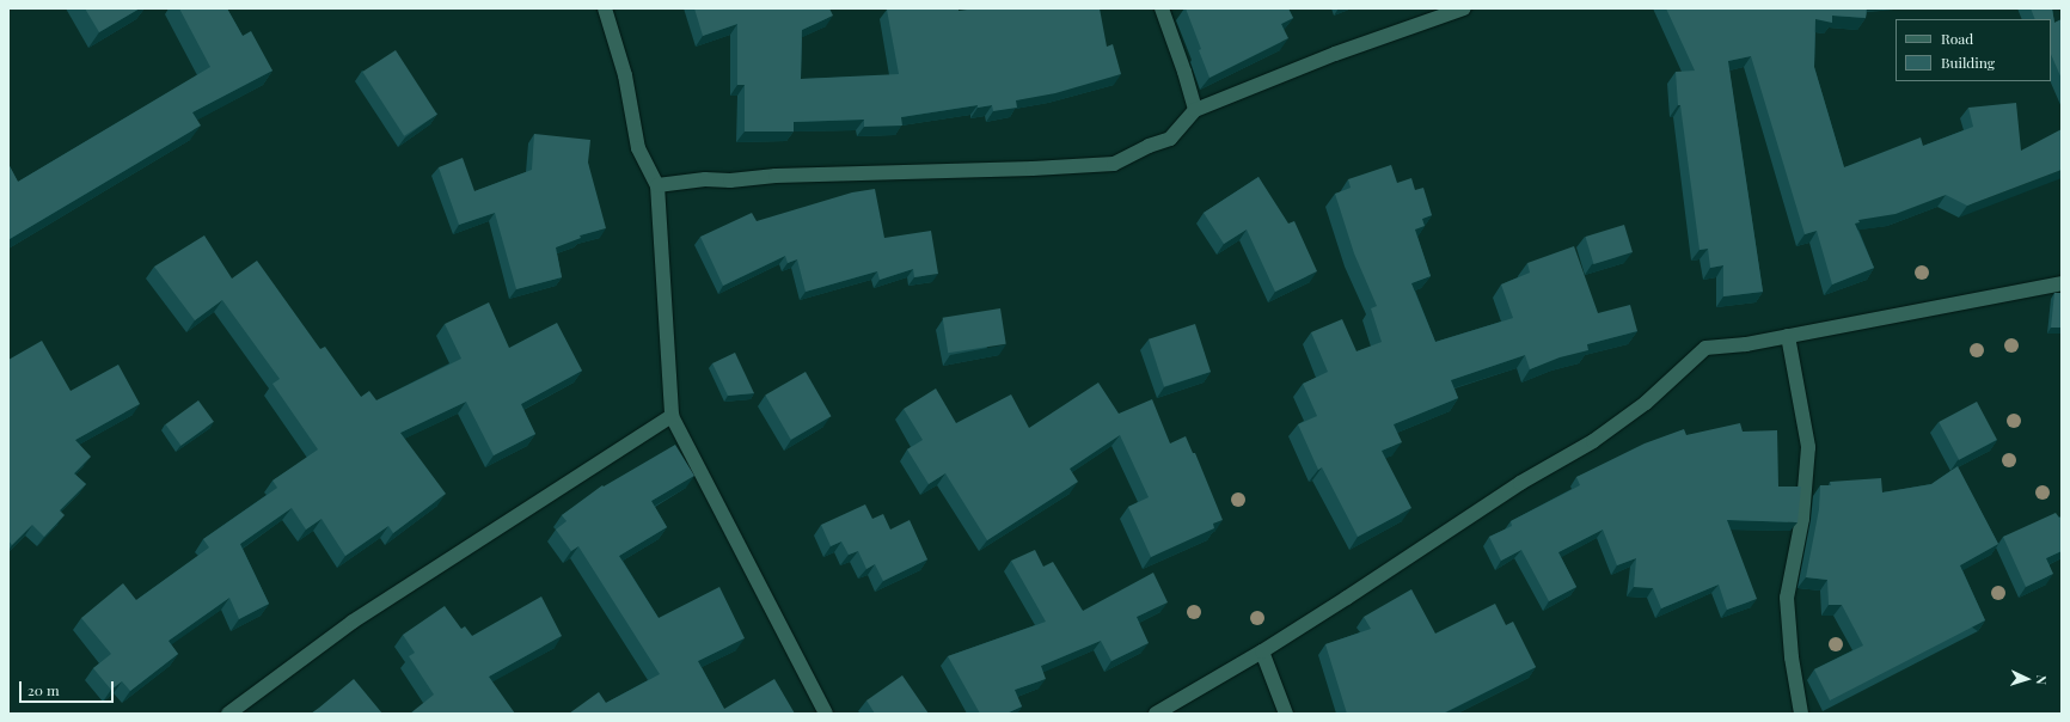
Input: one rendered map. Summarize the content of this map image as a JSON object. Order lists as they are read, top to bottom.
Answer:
{
  "legend": ["Road", "Building"],
  "scale_bar": "20 m",
  "north": "right"
}
